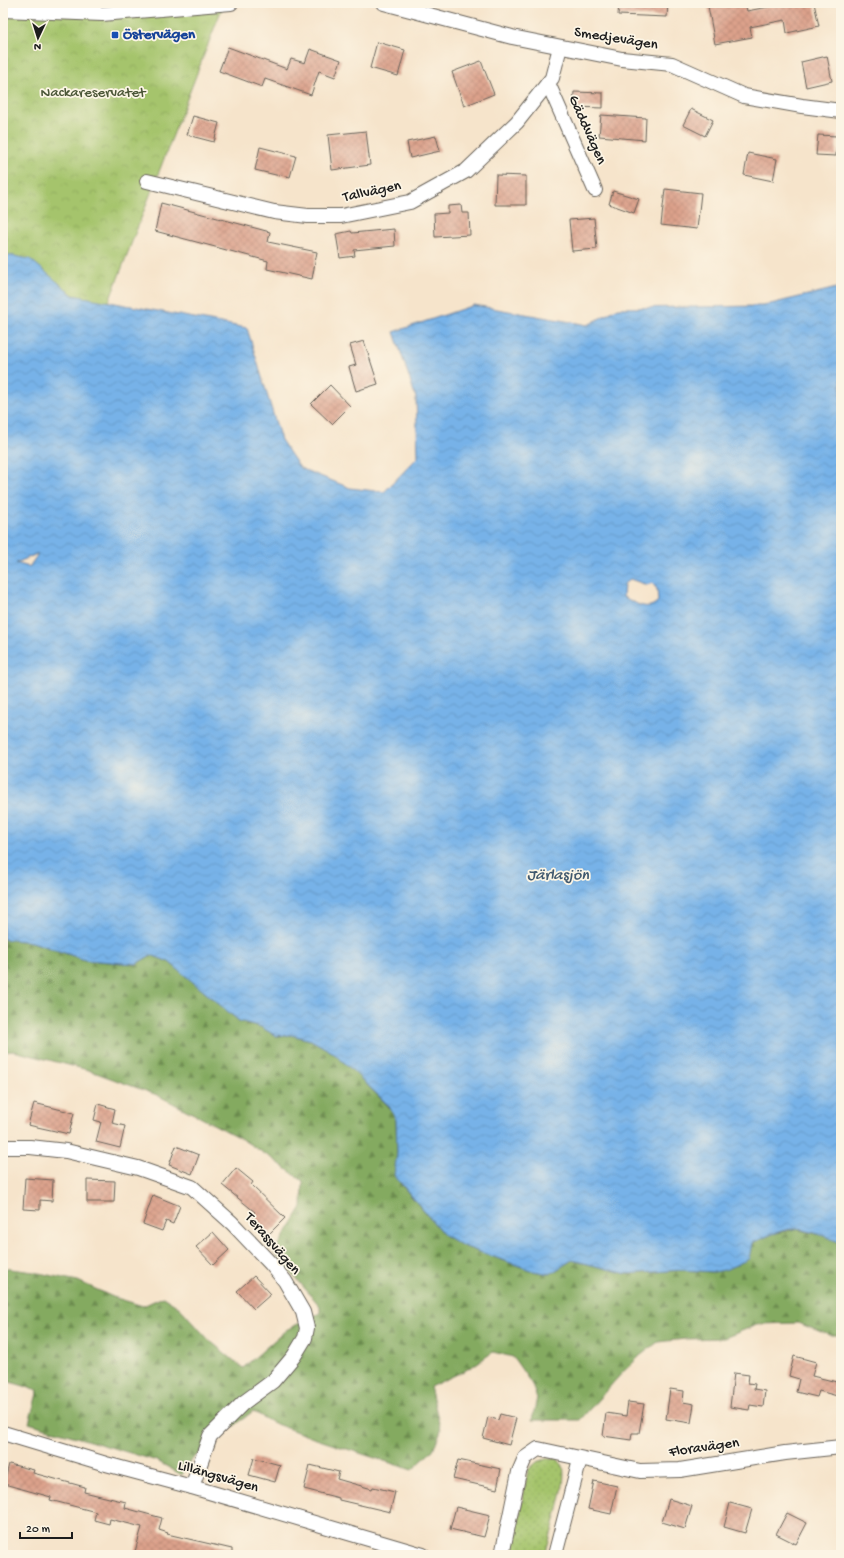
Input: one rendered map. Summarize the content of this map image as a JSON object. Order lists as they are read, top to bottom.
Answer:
{
  "streets": {
    "street": [
      "Smedjevägen",
      "Gäddvägen",
      "Tallvägen",
      "Terassvägen",
      "Floravägen",
      "Lillängsvägen"
    ]
  },
  "crossings": [
    ["Smedjevägen", "Tallvägen"],
    ["Gäddvägen", "Tallvägen"],
    ["Terassvägen", "Lillängsvägen"]
  ],
  "water": ["Järlasjön"],
  "parks": ["Nackareservatet"],
  "places": {
    "transit": ["Östervägen"]
  },
  "scale_bar": "20 m",
  "north": "bottom"
}
